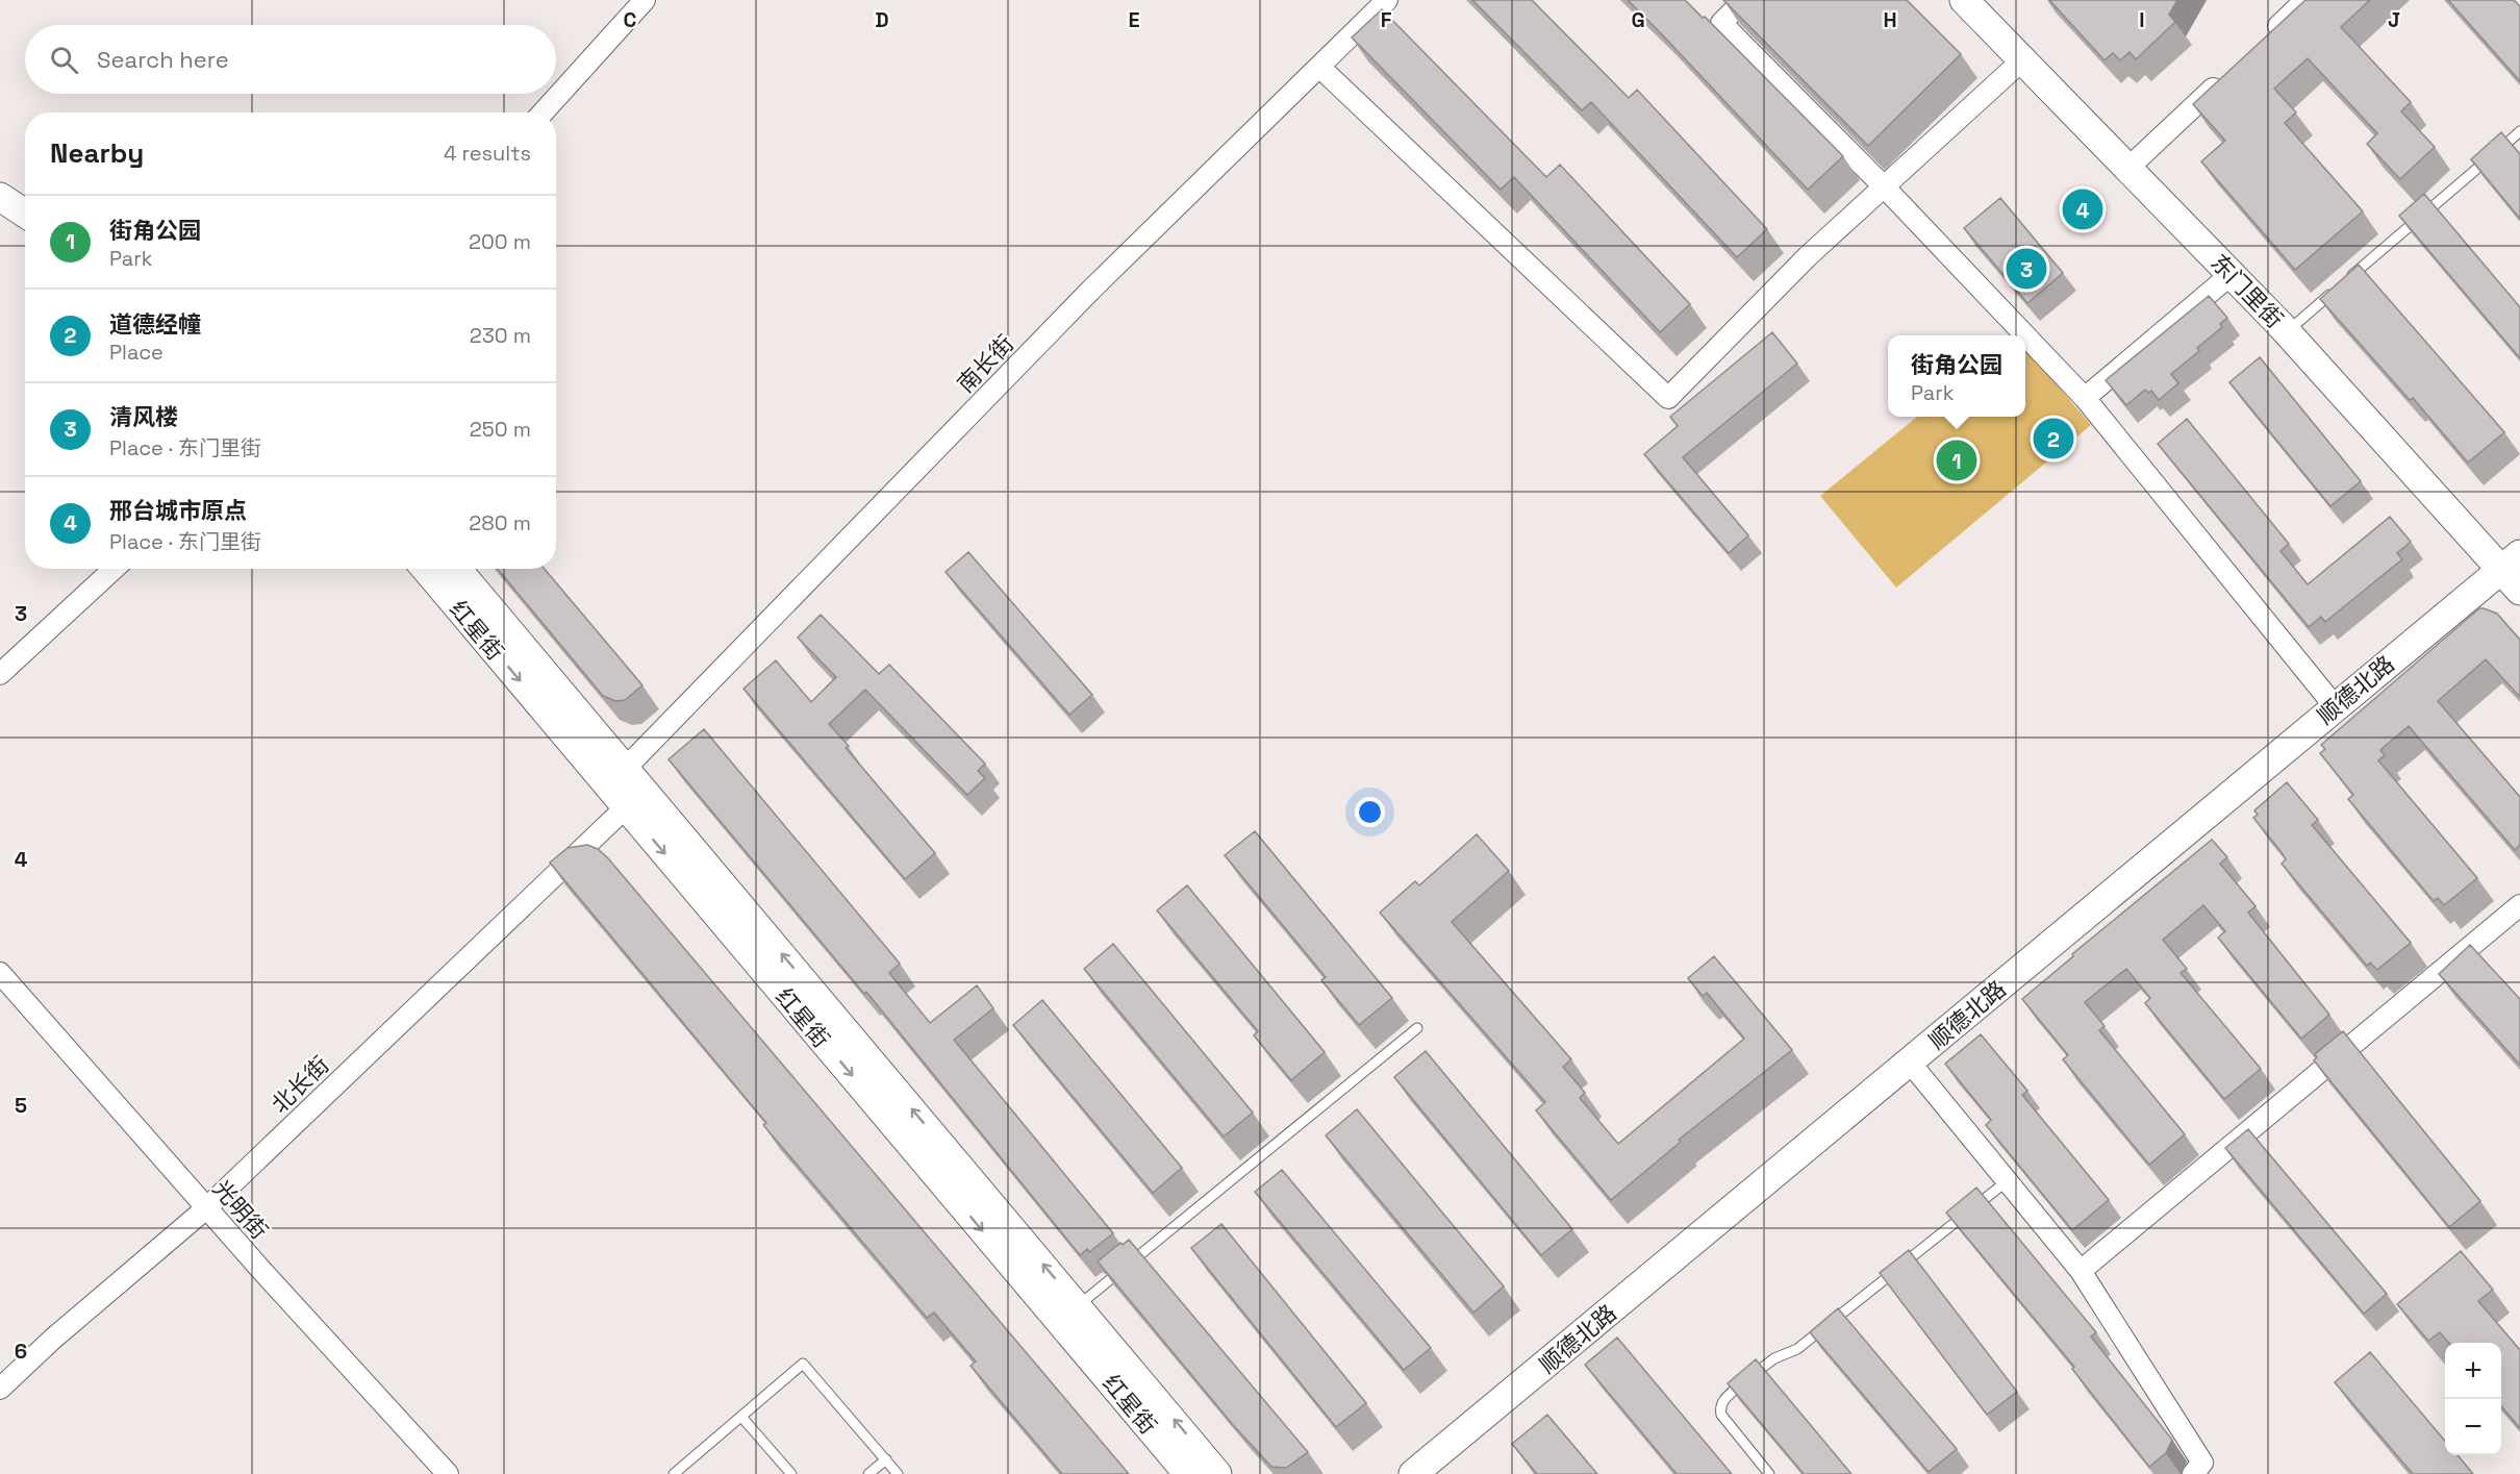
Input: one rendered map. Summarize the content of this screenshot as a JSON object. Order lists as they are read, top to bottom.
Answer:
{
  "streets": {
    "street": [
      "东门里街",
      "南长街",
      "红星街",
      "顺德北路",
      "北长街",
      "光明街"
    ]
  },
  "crossings": [
    ["东门里街", "顺德北路"],
    ["南长街", "红星街"],
    ["红星街", "北长街"],
    ["北长街", "光明街"]
  ],
  "page": {
    "search": "Search here",
    "heading": ["Nearby", "4 results"],
    "pins": [
      "4",
      "3",
      "2",
      "1"
    ],
    "list": [
      {
        "mark": "1",
        "name": "街角公园",
        "note": "Park",
        "value": "200 m"
      },
      {
        "mark": "2",
        "name": "道德经幢",
        "note": "Place",
        "value": "230 m"
      },
      {
        "mark": "3",
        "name": "清风楼",
        "note": "Place · 东门里街",
        "value": "250 m"
      },
      {
        "mark": "4",
        "name": "邢台城市原点",
        "note": "Place · 东门里街",
        "value": "280 m"
      }
    ],
    "popup": ["街角公园", "Park"],
    "map_buttons": ["+", "−"]
  },
  "grid": {
    "columns": [
      "C",
      "D",
      "E",
      "F",
      "G",
      "H",
      "I",
      "J"
    ],
    "rows": [
      "3",
      "4",
      "5",
      "6"
    ]
  }
}
